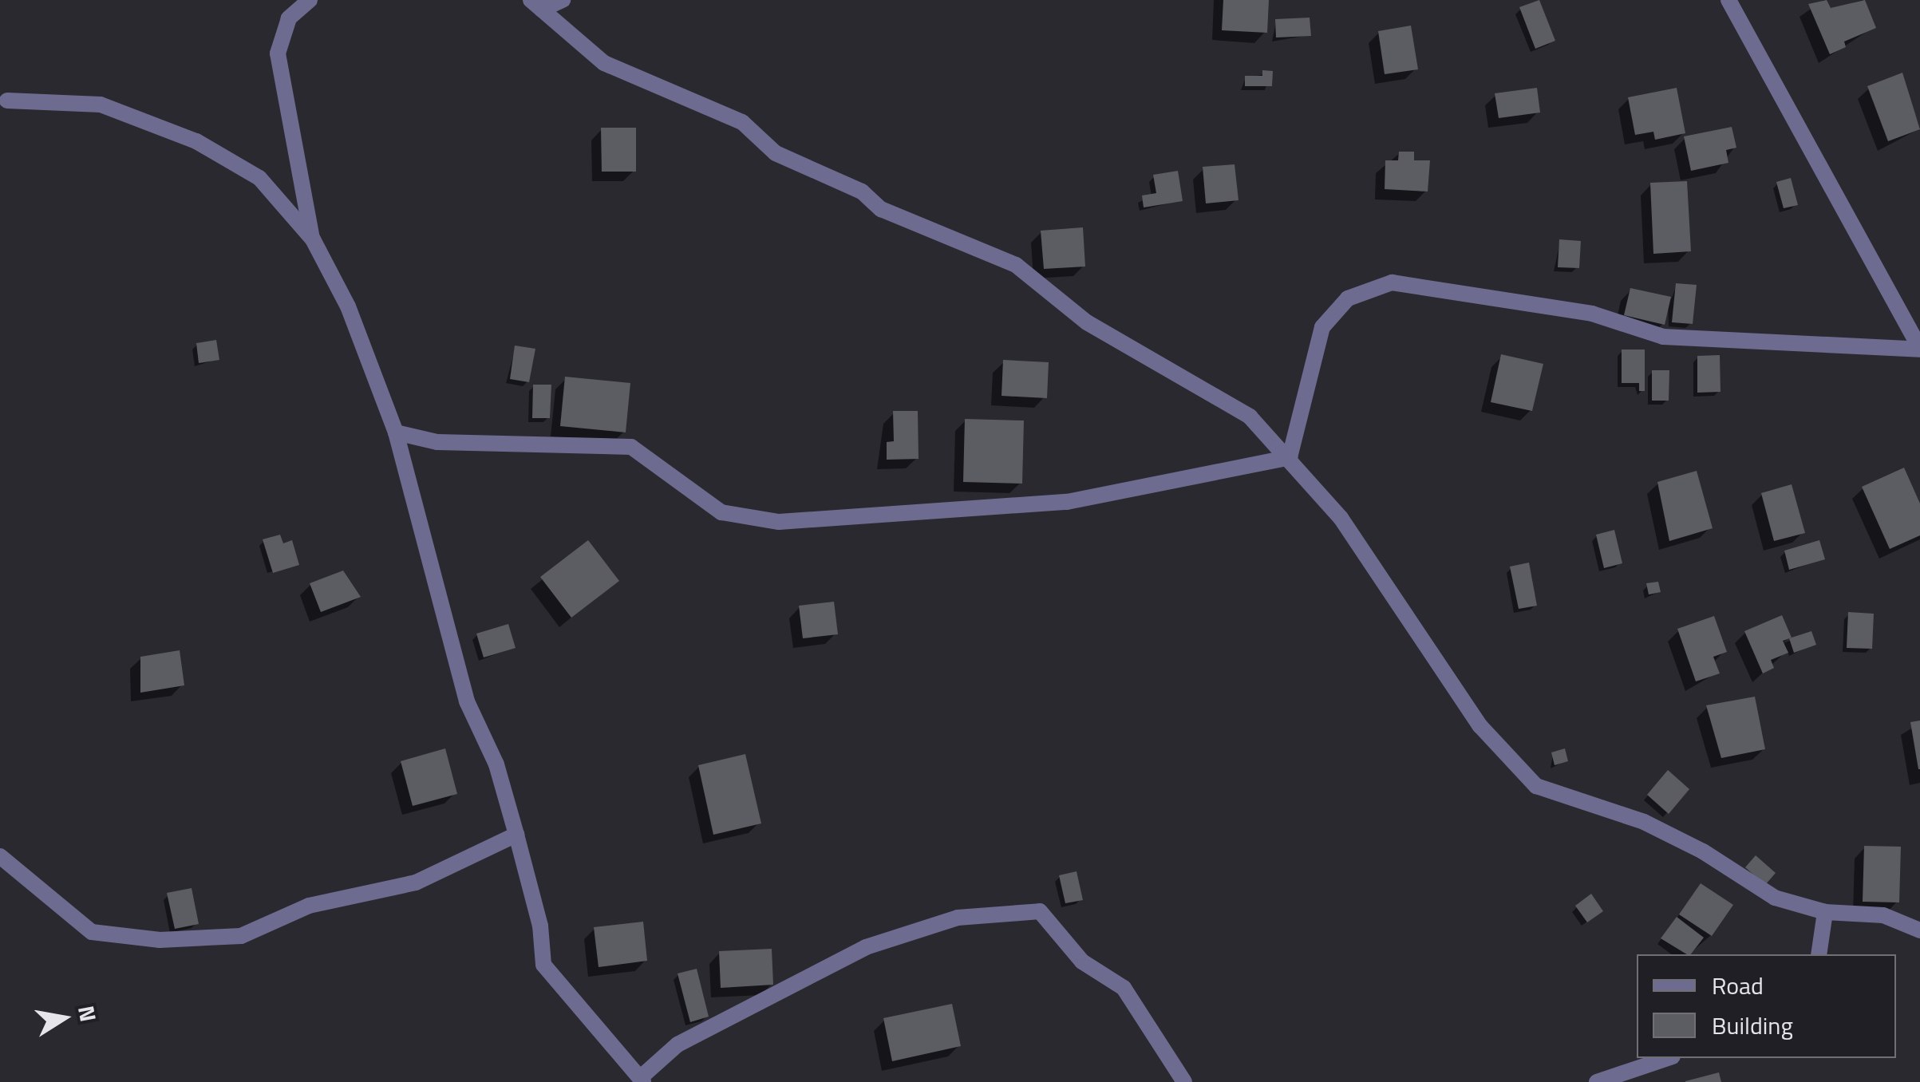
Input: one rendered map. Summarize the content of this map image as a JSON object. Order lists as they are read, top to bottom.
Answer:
{
  "legend": ["Road", "Building"],
  "north": "right"
}
